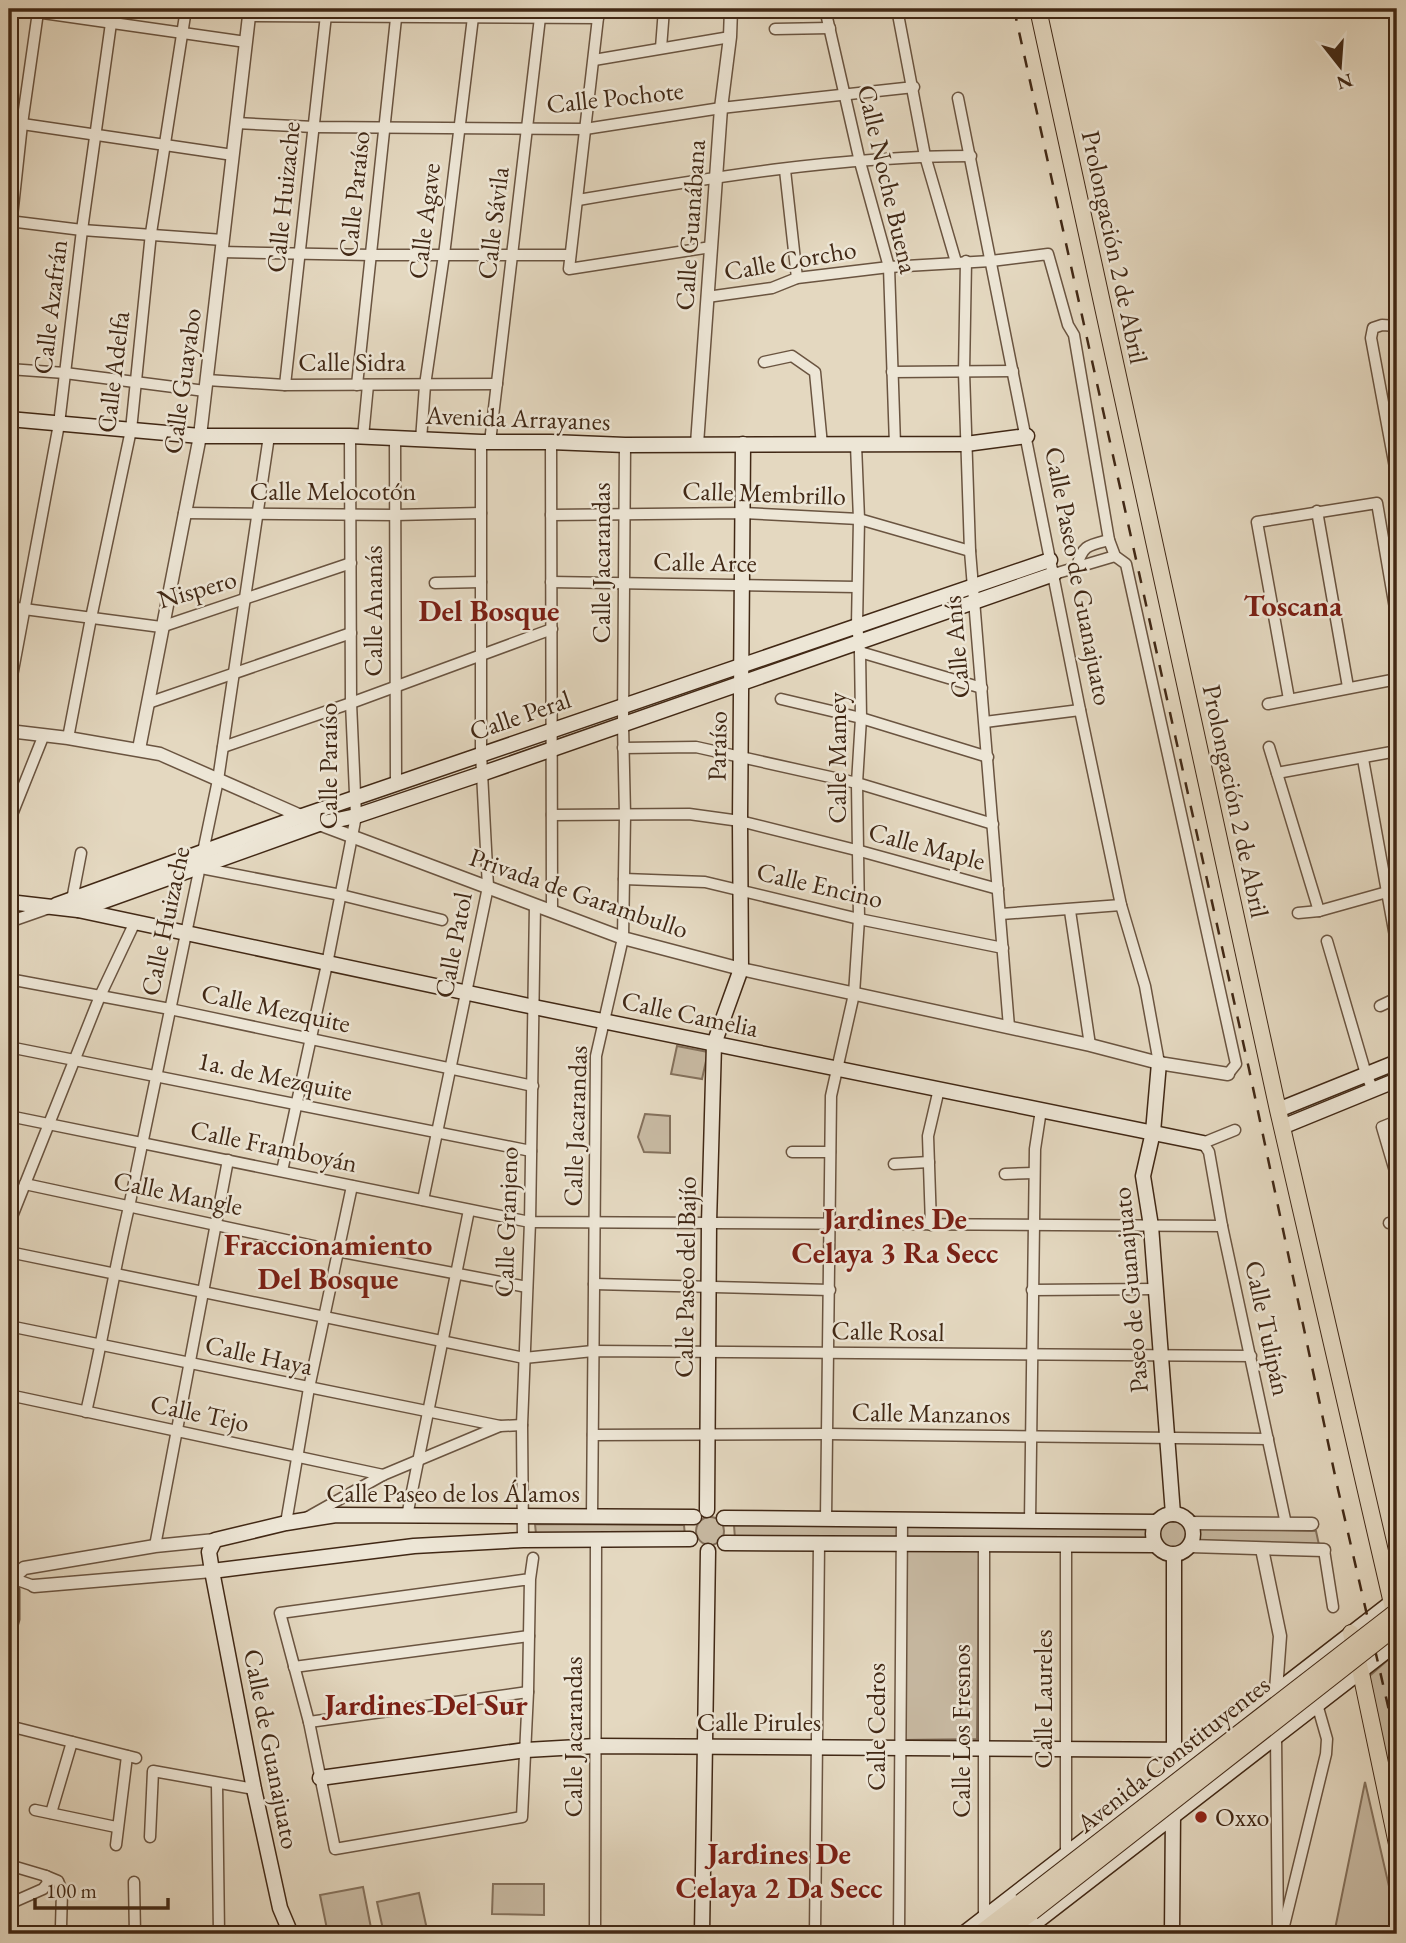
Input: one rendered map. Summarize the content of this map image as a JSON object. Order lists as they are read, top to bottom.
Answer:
{
  "streets": {
    "main road": [
      "Prolongación 2 de Abril",
      "Avenida Arrayanes",
      "Calle Peral",
      "Paraíso",
      "Calle Camelia",
      "Calle Paseo del Bajío",
      "Paseo de Guanajuato",
      "Calle Paseo de los Álamos",
      "Calle Pirules",
      "Calle de Guanajuato",
      "Avenida Constituyentes"
    ],
    "street": [
      "Calle Pochote",
      "Calle Noche Buena",
      "Calle Paraíso",
      "Calle Huizache",
      "Calle Agave",
      "Calle Sávila",
      "Calle Guanábana",
      "Calle Corcho",
      "Calle Azafrán",
      "Calle Sidra",
      "Calle Adelfa",
      "Calle Guayabo",
      "Calle Melocotón",
      "Calle Membrillo",
      "Calle Arce",
      "Calle Jacarandas",
      "Calle Paseo de Guanajuato",
      "Nispero",
      "Calle Ananás",
      "Calle Anís",
      "Calle Mamey",
      "Calle Maple",
      "Calle Encino",
      "Privada de Garambullo",
      "Calle Patol",
      "Calle Mezquite",
      "1a. de Mezquite",
      "Calle Framboyán",
      "Calle Mangle",
      "Calle Granjeno",
      "Calle Tulipán",
      "Calle Rosal",
      "Calle Haya",
      "Calle Tejo",
      "Calle Manzanos",
      "Calle Laureles",
      "Calle Cedros",
      "Calle Los Fresnos"
    ]
  },
  "crossings": [
    ["Calle Pochote", "Calle Noche Buena"],
    ["Calle Pochote", "Calle Paraíso"],
    ["Calle Pochote", "Calle Huizache"],
    ["Calle Pochote", "Calle Agave"],
    ["Calle Pochote", "Calle Sávila"],
    ["Calle Pochote", "Calle Guanábana"],
    ["Calle Pochote", "Calle Guayabo"],
    ["Calle Pochote", "Calle Anís"],
    ["Calle Noche Buena", "Calle Corcho"],
    ["Calle Noche Buena", "Avenida Arrayanes"],
    ["Calle Paraíso", "Calle Sidra"],
    ["Calle Paraíso", "Avenida Arrayanes"],
    ["Calle Paraíso", "Calle Melocotón"],
    ["Calle Paraíso", "Nispero"],
    ["Calle Paraíso", "Calle Peral"],
    ["Calle Paraíso", "Privada de Garambullo"],
    ["Calle Paraíso", "Calle Mezquite"],
    ["Calle Paraíso", "Calle Camelia"],
    ["Calle Paraíso", "1a. de Mezquite"],
    ["Calle Paraíso", "Calle Framboyán"],
    ["Calle Huizache", "Calle Sidra"],
    ["Calle Huizache", "Avenida Arrayanes"],
    ["Calle Huizache", "Calle Melocotón"],
    ["Calle Huizache", "Nispero"],
    ["Calle Huizache", "Calle Peral"],
    ["Calle Huizache", "Privada de Garambullo"],
    ["Calle Huizache", "Calle Mezquite"],
    ["Calle Huizache", "Calle Camelia"],
    ["Calle Huizache", "1a. de Mezquite"],
    ["Calle Huizache", "Calle Framboyán"],
    ["Calle Huizache", "Calle Mangle"],
    ["Calle Huizache", "Calle Rosal"],
    ["Calle Huizache", "Calle Haya"],
    ["Calle Huizache", "Calle Tejo"],
    ["Calle Agave", "Calle Sidra"],
    ["Calle Agave", "Avenida Arrayanes"],
    ["Calle Sávila", "Calle Sidra"],
    ["Calle Sávila", "Avenida Arrayanes"],
    ["Calle Sávila", "Calle Patol"],
    ["Calle Guanábana", "Calle Corcho"],
    ["Calle Guanábana", "Avenida Arrayanes"],
    ["Prolongación 2 de Abril", "Avenida Constituyentes"],
    ["Calle Corcho", "Calle Paseo de Guanajuato"],
    ["Calle Corcho", "Calle Anís"],
    ["Calle Azafrán", "Calle Sidra"],
    ["Calle Azafrán", "Avenida Arrayanes"],
    ["Calle Azafrán", "Nispero"],
    ["Calle Sidra", "Calle Adelfa"],
    ["Calle Sidra", "Calle Guayabo"],
    ["Calle Adelfa", "Avenida Arrayanes"],
    ["Calle Adelfa", "Nispero"],
    ["Calle Adelfa", "Privada de Garambullo"],
    ["Calle Guayabo", "Avenida Arrayanes"],
    ["Calle Guayabo", "Calle Melocotón"],
    ["Calle Guayabo", "Nispero"],
    ["Calle Guayabo", "Privada de Garambullo"],
    ["Avenida Arrayanes", "Calle Jacarandas"],
    ["Avenida Arrayanes", "Calle Paseo de Guanajuato"],
    ["Avenida Arrayanes", "Calle Ananás"],
    ["Avenida Arrayanes", "Calle Anís"],
    ["Avenida Arrayanes", "Paraíso"],
    ["Avenida Arrayanes", "Calle Mamey"],
    ["Avenida Arrayanes", "Calle Patol"],
    ["Calle Melocotón", "Calle Ananás"],
    ["Calle Melocotón", "Calle Patol"],
    ["Calle Membrillo", "Calle Jacarandas"],
    ["Calle Membrillo", "Calle Anís"],
    ["Calle Membrillo", "Paraíso"],
    ["Calle Membrillo", "Calle Mamey"],
    ["Calle Arce", "Calle Jacarandas"],
    ["Calle Arce", "Paraíso"],
    ["Calle Arce", "Calle Mamey"],
    ["Calle Jacarandas", "Calle Peral"],
    ["Calle Jacarandas", "Calle Maple"],
    ["Calle Jacarandas", "Calle Encino"],
    ["Calle Jacarandas", "Privada de Garambullo"],
    ["Calle Jacarandas", "Calle Camelia"],
    ["Calle Jacarandas", "Calle Framboyán"],
    ["Calle Jacarandas", "Calle Rosal"],
    ["Calle Jacarandas", "Calle Manzanos"],
    ["Calle Jacarandas", "Calle Paseo de los Álamos"],
    ["Calle Jacarandas", "Calle Pirules"],
    ["Calle Paseo de Guanajuato", "Calle Peral"],
    ["Calle Paseo de Guanajuato", "Privada de Garambullo"],
    ["Calle Paseo de Guanajuato", "Paseo de Guanajuato"],
    ["Calle Ananás", "Calle Peral"],
    ["Calle Anís", "Calle Peral"],
    ["Calle Anís", "Calle Maple"],
    ["Calle Anís", "Calle Encino"],
    ["Calle Anís", "Privada de Garambullo"],
    ["Calle Peral", "Paraíso"],
    ["Calle Peral", "Calle Mamey"],
    ["Calle Peral", "Privada de Garambullo"],
    ["Calle Peral", "Calle Patol"],
    ["Calle Peral", "Calle Camelia"],
    ["Paraíso", "Calle Maple"],
    ["Paraíso", "Calle Encino"],
    ["Paraíso", "Privada de Garambullo"],
    ["Paraíso", "Calle Camelia"],
    ["Paraíso", "Calle Paseo del Bajío"],
    ["Calle Mamey", "Calle Maple"],
    ["Calle Mamey", "Calle Encino"],
    ["Calle Mamey", "Privada de Garambullo"],
    ["Calle Mamey", "Calle Camelia"],
    ["Calle Mamey", "Calle Framboyán"],
    ["Calle Mamey", "Calle Rosal"],
    ["Calle Mamey", "Calle Manzanos"],
    ["Privada de Garambullo", "Calle Patol"],
    ["Privada de Garambullo", "Calle Granjeno"],
    ["Privada de Garambullo", "Paseo de Guanajuato"],
    ["Calle Patol", "Calle Mezquite"],
    ["Calle Patol", "Calle Camelia"],
    ["Calle Patol", "1a. de Mezquite"],
    ["Calle Patol", "Calle Framboyán"],
    ["Calle Mezquite", "Calle Granjeno"],
    ["Calle Camelia", "Calle Granjeno"],
    ["Calle Camelia", "Calle Paseo del Bajío"],
    ["Calle Camelia", "Paseo de Guanajuato"],
    ["Calle Camelia", "Calle Tulipán"],
    ["1a. de Mezquite", "Calle Granjeno"],
    ["Calle Framboyán", "Calle Granjeno"],
    ["Calle Framboyán", "Calle Paseo del Bajío"],
    ["Calle Framboyán", "Paseo de Guanajuato"],
    ["Calle Framboyán", "Calle Tulipán"],
    ["Calle Mangle", "Calle Granjeno"],
    ["Calle Granjeno", "Calle Rosal"],
    ["Calle Granjeno", "Calle Paseo de los Álamos"],
    ["Calle Paseo del Bajío", "Calle Rosal"],
    ["Calle Paseo del Bajío", "Calle Manzanos"],
    ["Calle Paseo del Bajío", "Calle Paseo de los Álamos"],
    ["Paseo de Guanajuato", "Calle Rosal"],
    ["Paseo de Guanajuato", "Calle Manzanos"],
    ["Calle Tulipán", "Calle Rosal"],
    ["Calle Tulipán", "Calle Manzanos"],
    ["Calle Paseo de los Álamos", "Calle de Guanajuato"],
    ["Calle Laureles", "Calle Pirules"],
    ["Calle Pirules", "Calle Cedros"],
    ["Calle Pirules", "Calle Los Fresnos"],
    ["Calle Los Fresnos", "Avenida Constituyentes"]
  ],
  "districts": [
    "Toscana",
    "Del Bosque",
    "Jardines De Celaya 3 Ra Secc",
    "Fraccionamiento Del Bosque",
    "Jardines Del Sur",
    "Jardines De Celaya 2 Da Secc"
  ],
  "places": ["Oxxo"],
  "scale_bar": "100 m",
  "north": "bottom"
}
